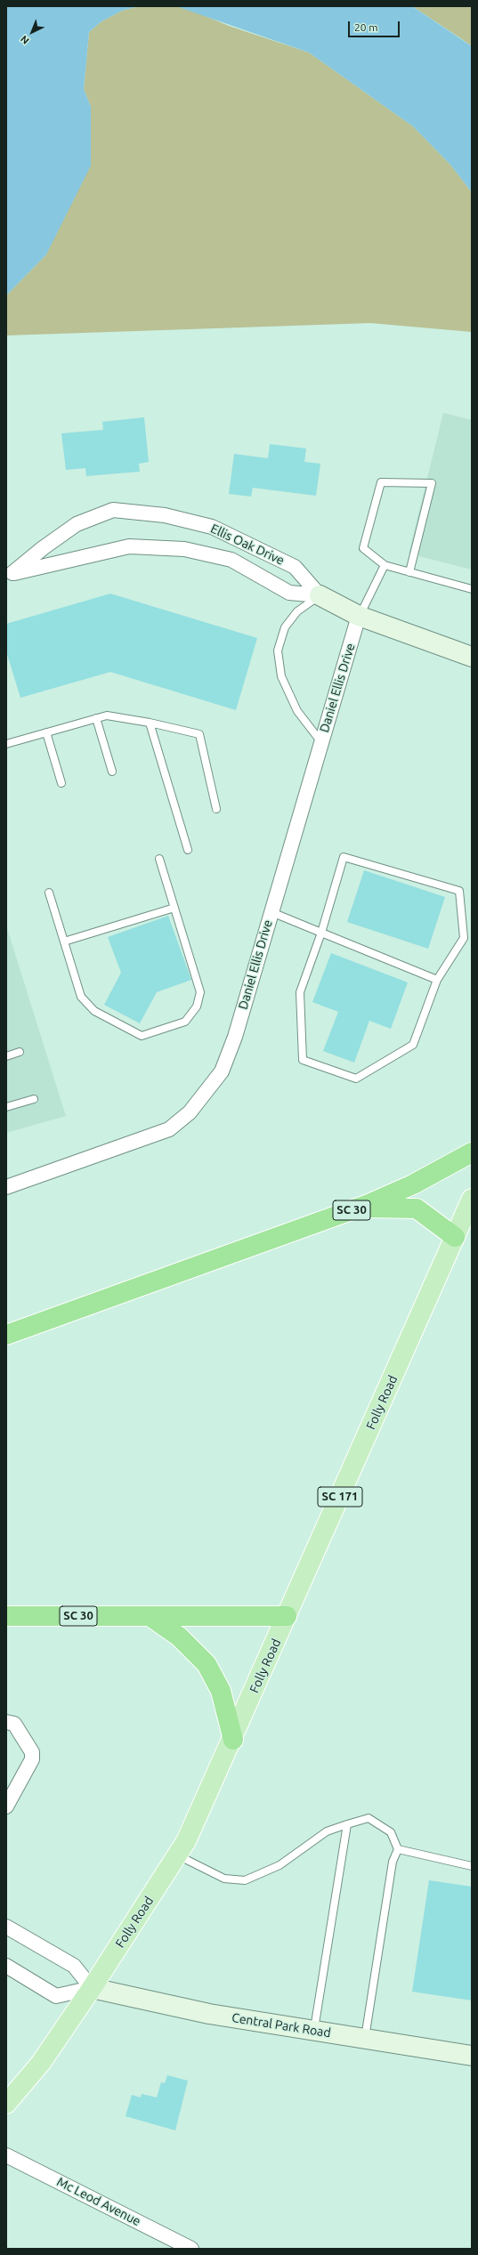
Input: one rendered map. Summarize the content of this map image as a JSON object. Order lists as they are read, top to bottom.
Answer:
{
  "streets": {
    "highway": ["SC 30"],
    "main road": ["Folly Road", "SC 171"],
    "street": [
      "Ellis Oak Drive",
      "Daniel Ellis Drive",
      "Central Park Road",
      "Mc Leod Avenue"
    ]
  },
  "crossings": [
    ["Ellis Oak Drive", "Daniel Ellis Drive"],
    ["SC 30", "Folly Road"],
    ["Folly Road", "Central Park Road"]
  ],
  "scale_bar": "20 m",
  "north": "bottom left"
}
